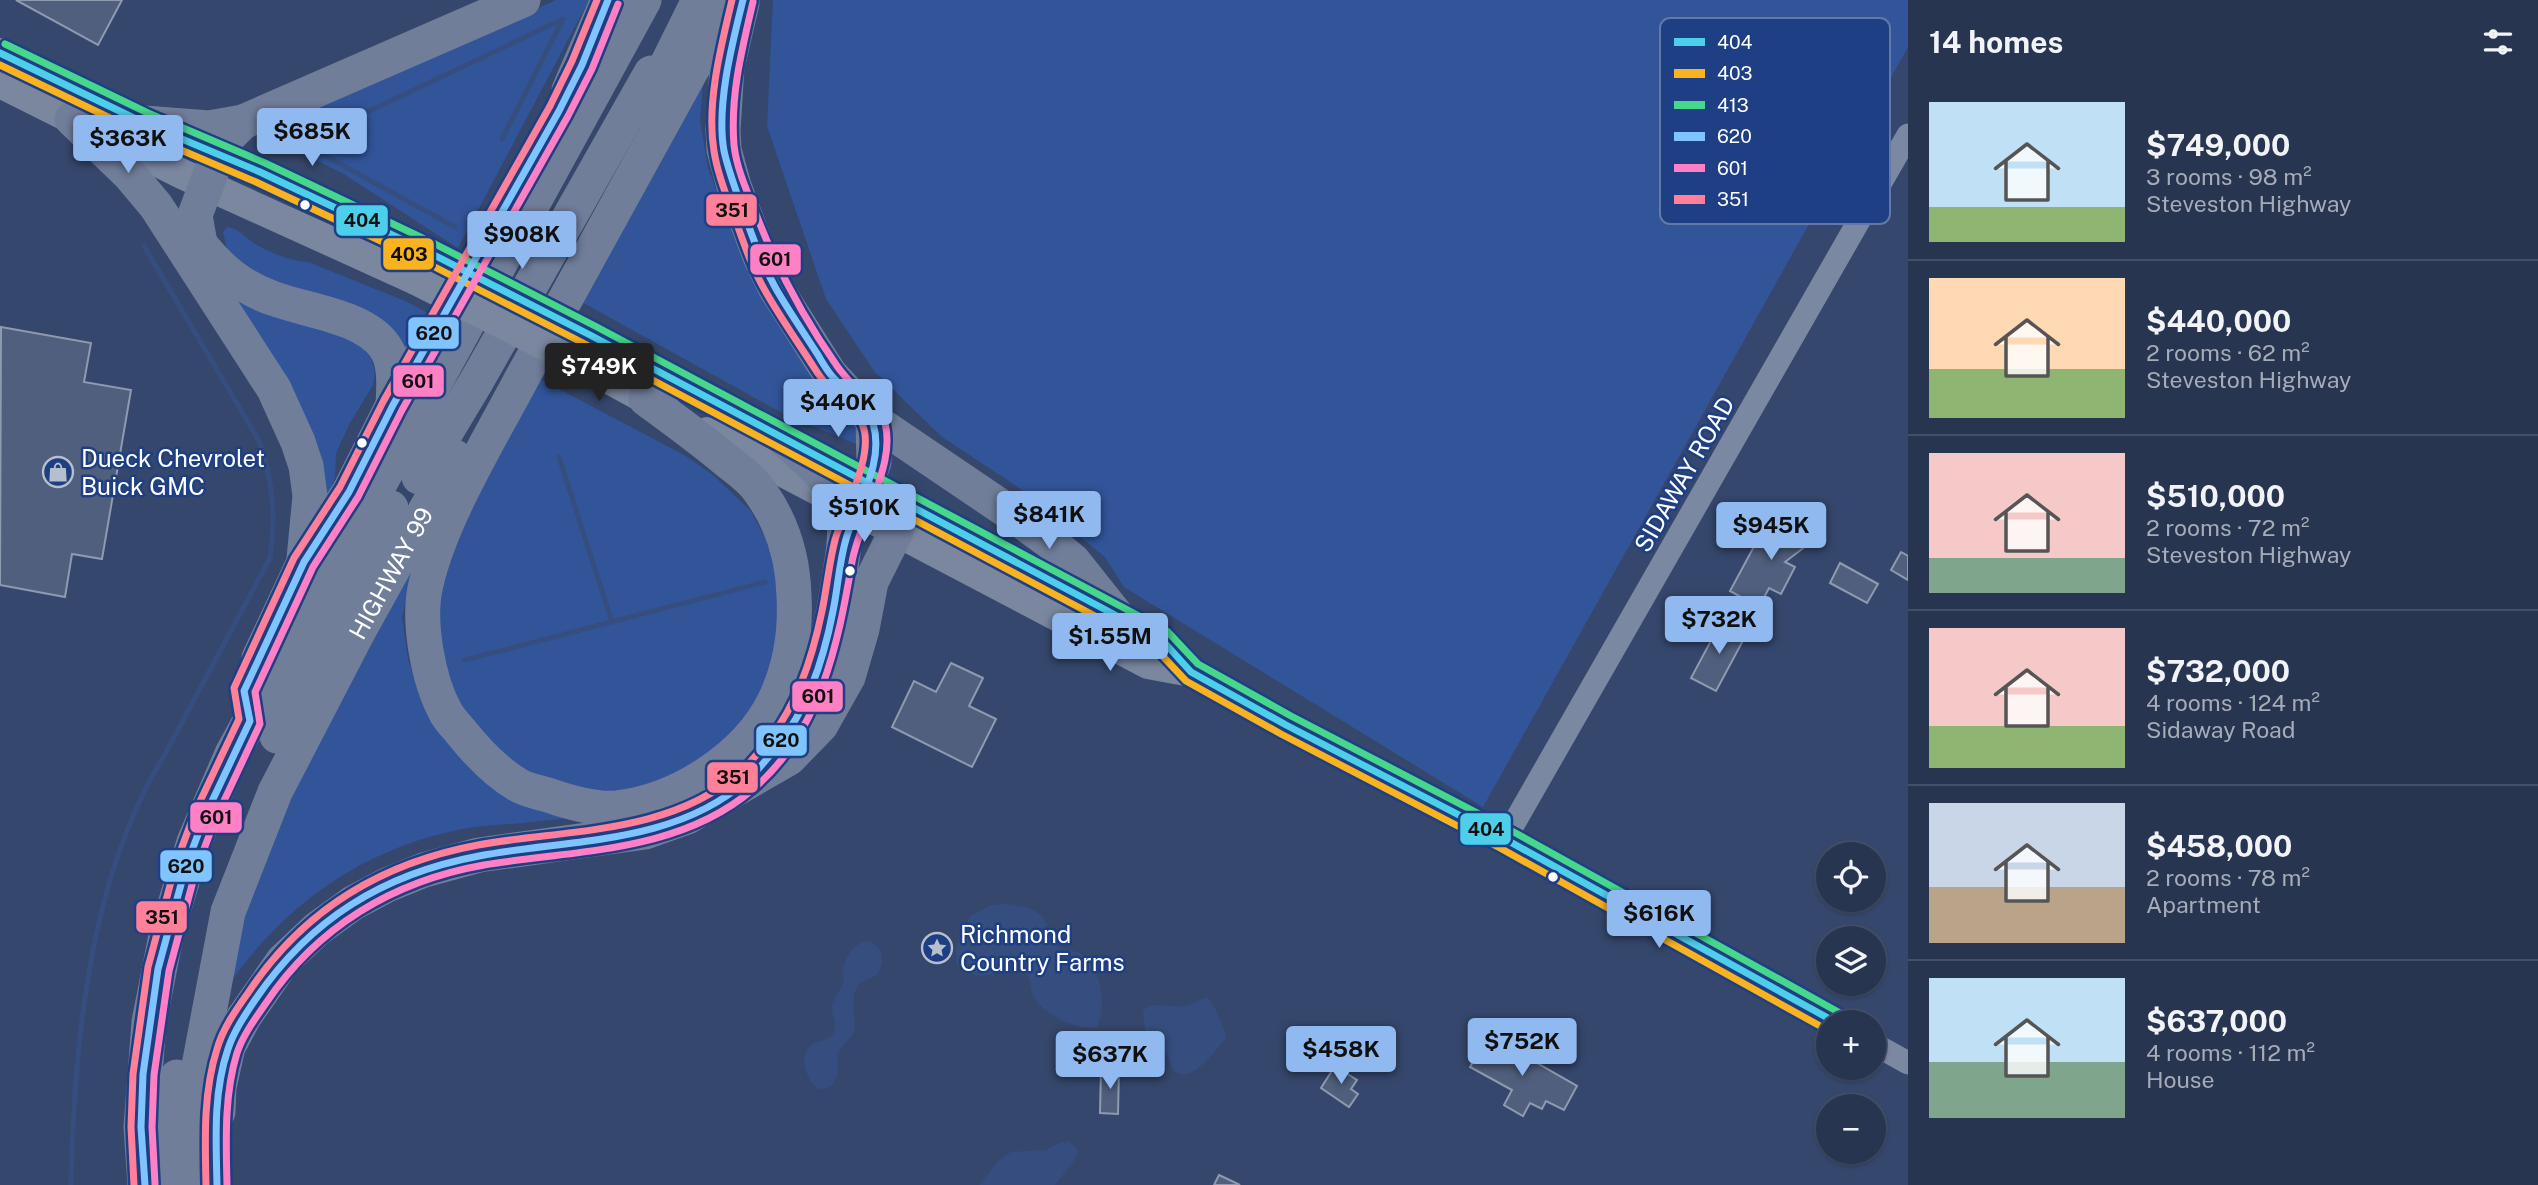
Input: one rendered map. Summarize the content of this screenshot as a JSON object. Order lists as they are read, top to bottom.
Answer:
{
  "streets": {
    "highway": ["HIGHWAY 99"],
    "street": ["SIDAWAY ROAD"]
  },
  "places": {
    "shop": ["Dueck Chevrolet Buick GMC"],
    "place": ["Richmond Country Farms"]
  },
  "lines": [
    "transit line 620",
    "transit line 351",
    "transit line 601",
    "transit line 413",
    "transit line 404",
    "transit line 403"
  ],
  "legend": [
    "404",
    "403",
    "413",
    "620",
    "601",
    "351"
  ],
  "page": {
    "heading": "14 homes",
    "list": [
      {
        "name": "$749,000",
        "note": "3 rooms · 98 m² · Steveston Highway"
      },
      {
        "name": "$440,000",
        "note": "2 rooms · 62 m² · Steveston Highway"
      },
      {
        "name": "$510,000",
        "note": "2 rooms · 72 m² · Steveston Highway"
      },
      {
        "name": "$732,000",
        "note": "4 rooms · 124 m² · Sidaway Road"
      },
      {
        "name": "$458,000",
        "note": "2 rooms · 78 m² · Apartment"
      },
      {
        "name": "$637,000",
        "note": "4 rooms · 112 m² · House"
      }
    ],
    "price": [
      "$685K",
      "$363K",
      "$908K",
      "$749K",
      "$440K",
      "$510K",
      "$841K",
      "$945K",
      "$732K",
      "$1.55M",
      "$616K",
      "$752K",
      "$458K",
      "$637K"
    ],
    "map_buttons": ["+", "−"]
  }
}
